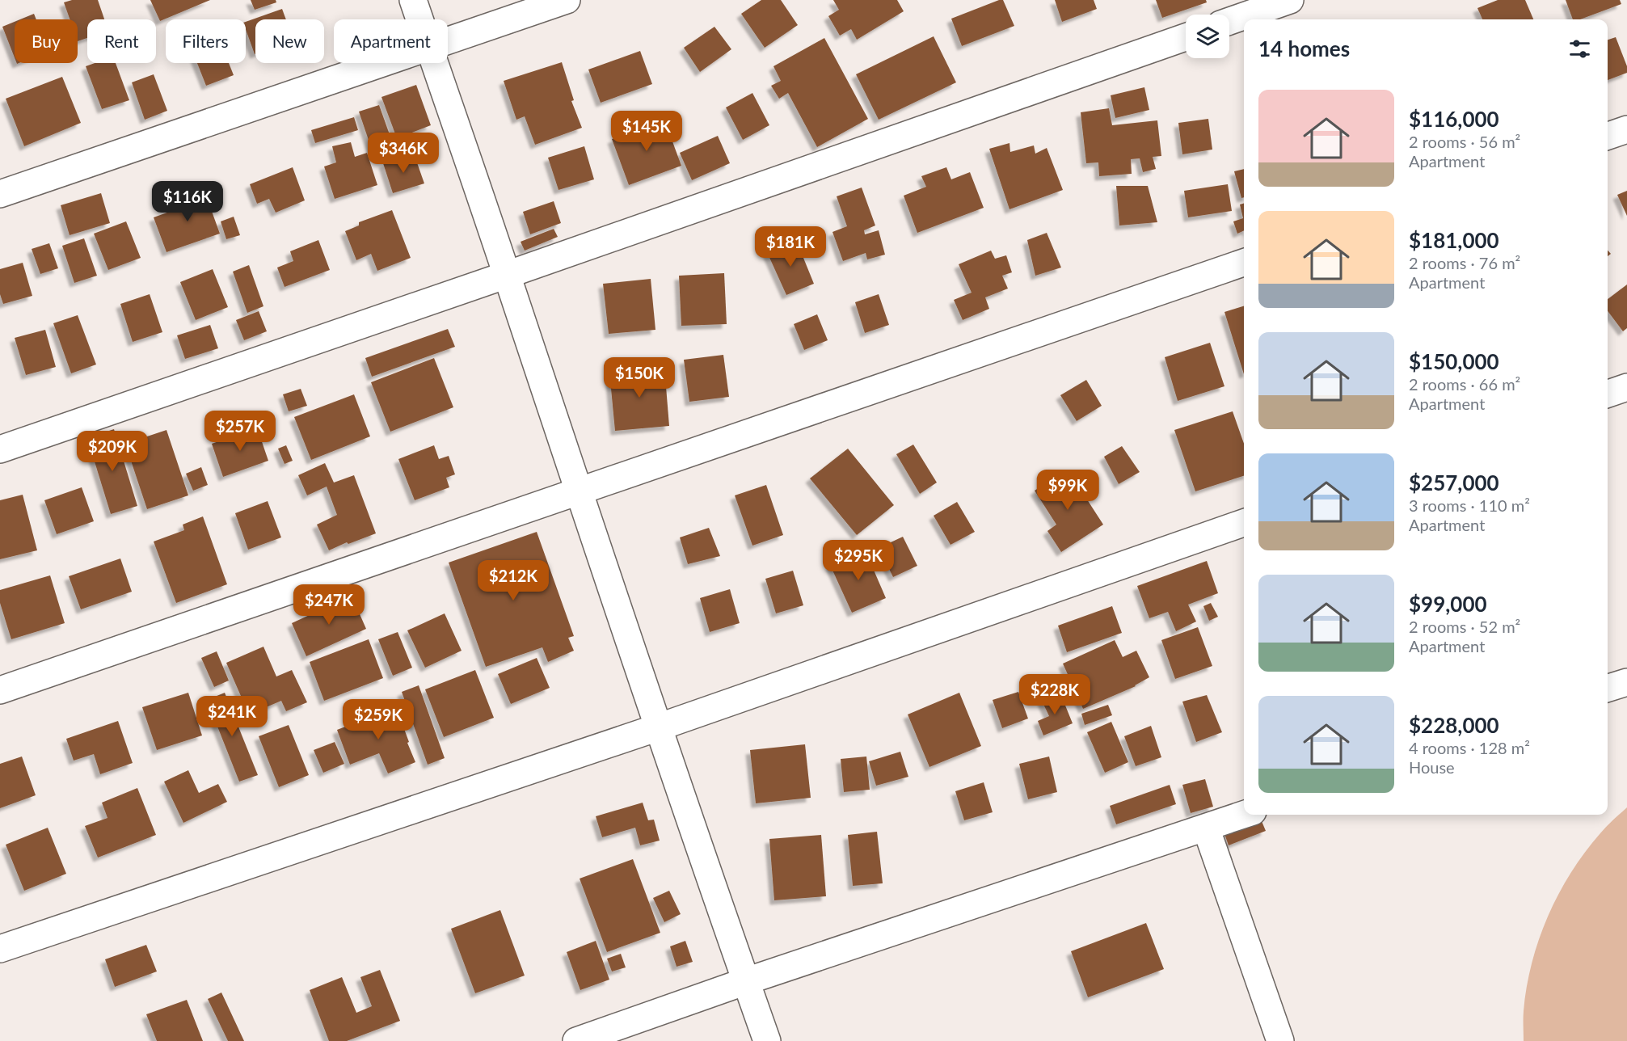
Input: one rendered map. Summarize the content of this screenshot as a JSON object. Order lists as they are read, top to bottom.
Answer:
{
  "page": {
    "chip": [
      "Buy",
      "Rent",
      "Filters",
      "New",
      "Apartment"
    ],
    "heading": "14 homes",
    "list": [
      {
        "name": "$116,000",
        "note": "2 rooms · 56 m² · Apartment"
      },
      {
        "name": "$181,000",
        "note": "2 rooms · 76 m² · Apartment"
      },
      {
        "name": "$150,000",
        "note": "2 rooms · 66 m² · Apartment"
      },
      {
        "name": "$257,000",
        "note": "3 rooms · 110 m² · Apartment"
      },
      {
        "name": "$99,000",
        "note": "2 rooms · 52 m² · Apartment"
      },
      {
        "name": "$228,000",
        "note": "4 rooms · 128 m² · House"
      }
    ],
    "price": [
      "$145K",
      "$346K",
      "$116K",
      "$181K",
      "$150K",
      "$257K",
      "$209K",
      "$99K",
      "$295K",
      "$212K",
      "$247K",
      "$228K",
      "$241K",
      "$259K"
    ]
  }
}
